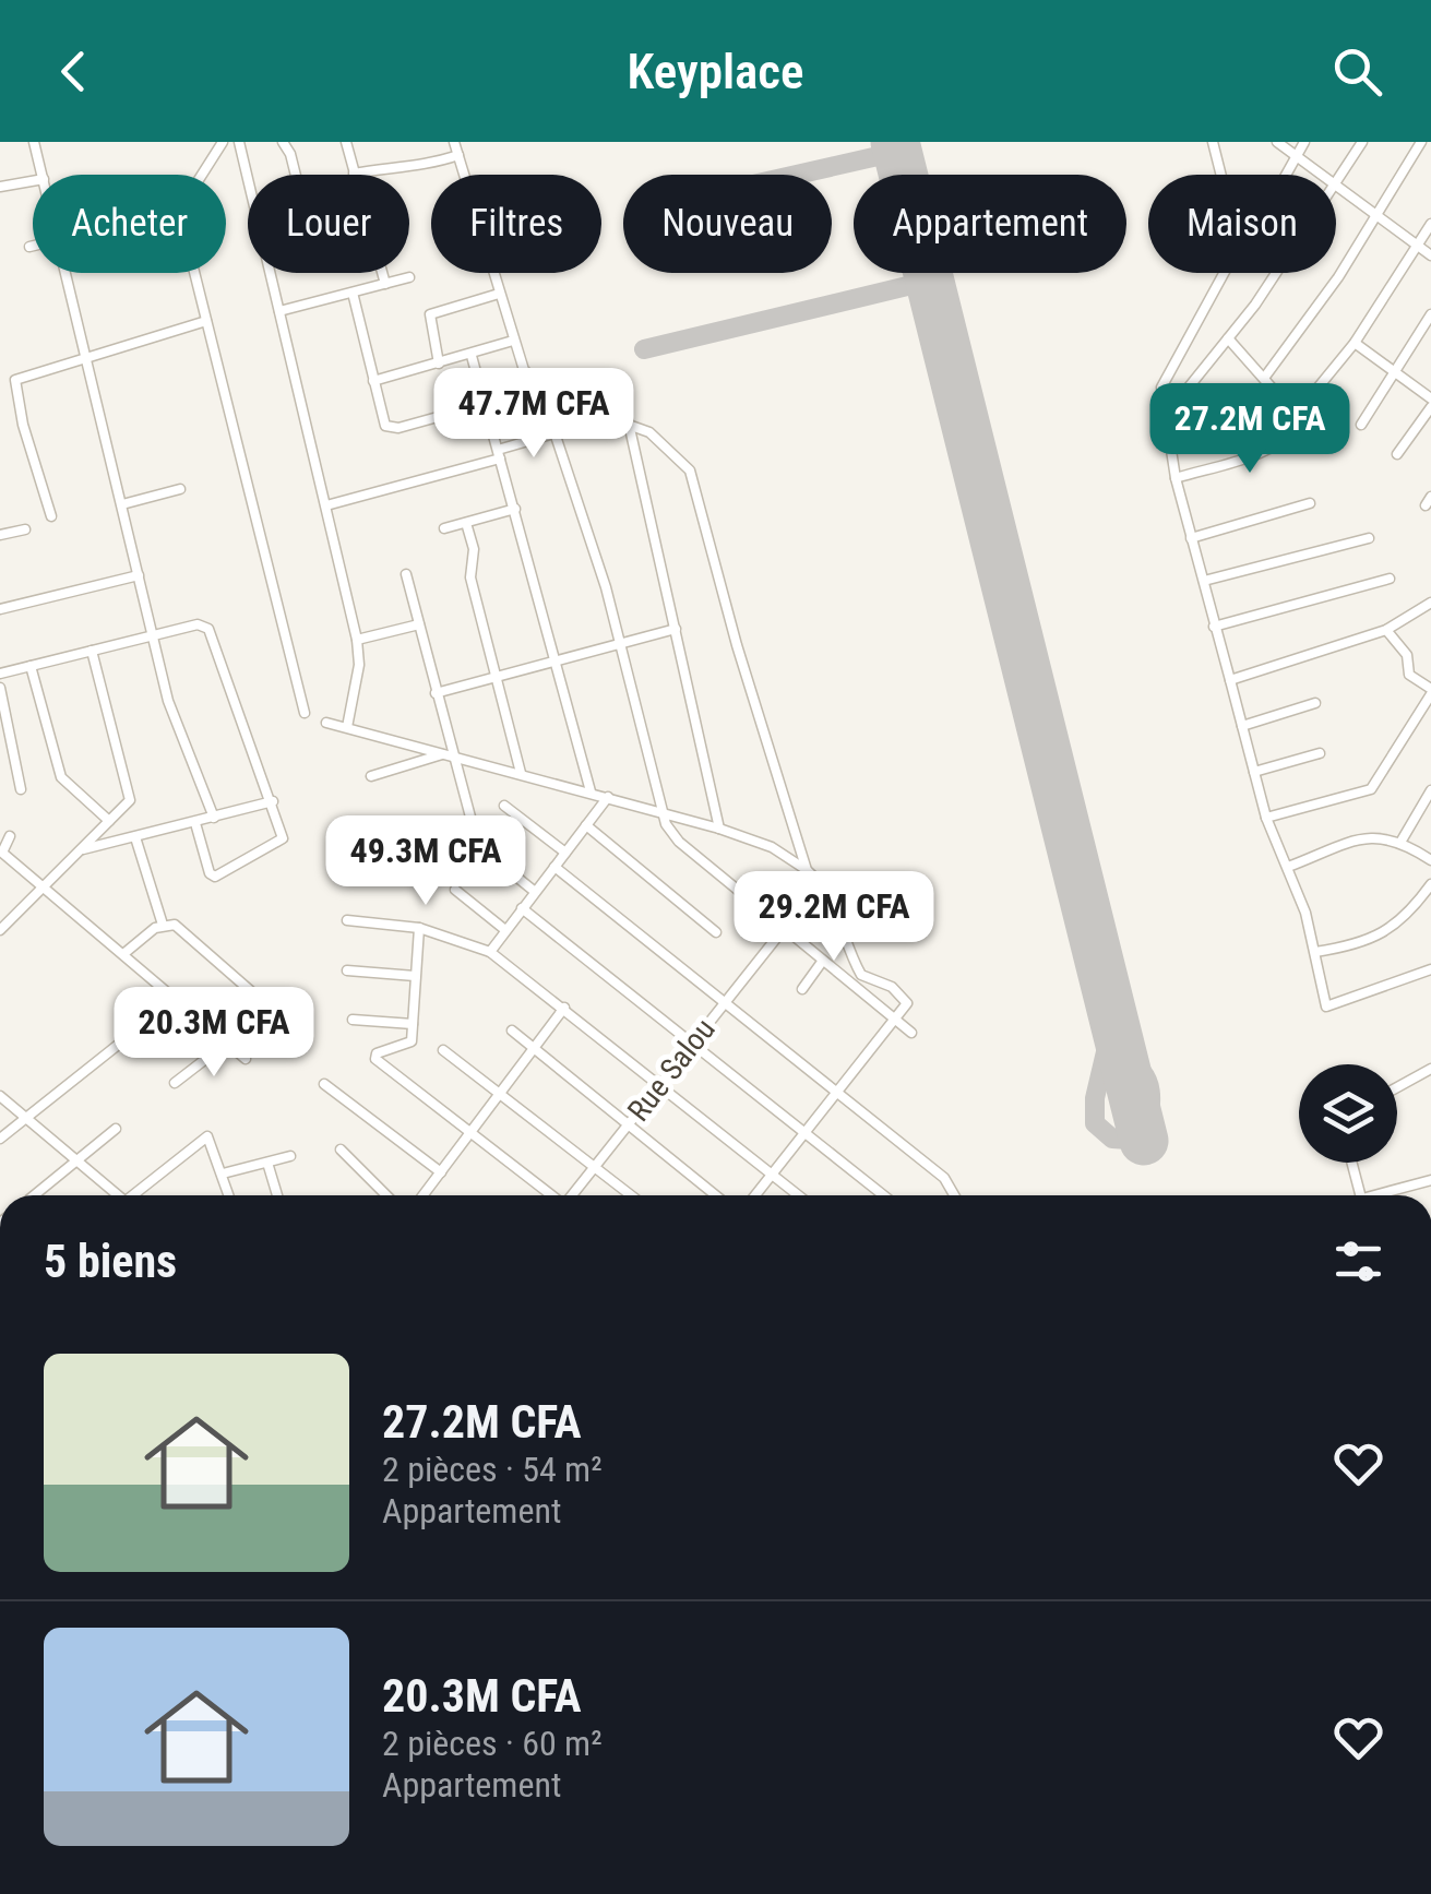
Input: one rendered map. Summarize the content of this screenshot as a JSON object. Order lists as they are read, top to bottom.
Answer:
{
  "streets": {
    "street": ["Rue Salou"]
  },
  "page": {
    "header": "Keyplace",
    "chip": [
      "Acheter",
      "Louer",
      "Filtres",
      "Nouveau",
      "Appartement",
      "Maison"
    ],
    "price": [
      "47.7M CFA",
      "27.2M CFA",
      "49.3M CFA",
      "29.2M CFA",
      "20.3M CFA"
    ],
    "heading": "5 biens",
    "list": [
      {
        "name": "27.2M CFA",
        "note": "2 pièces · 54 m² · Appartement"
      },
      {
        "name": "20.3M CFA",
        "note": "2 pièces · 60 m² · Appartement"
      }
    ]
  }
}
